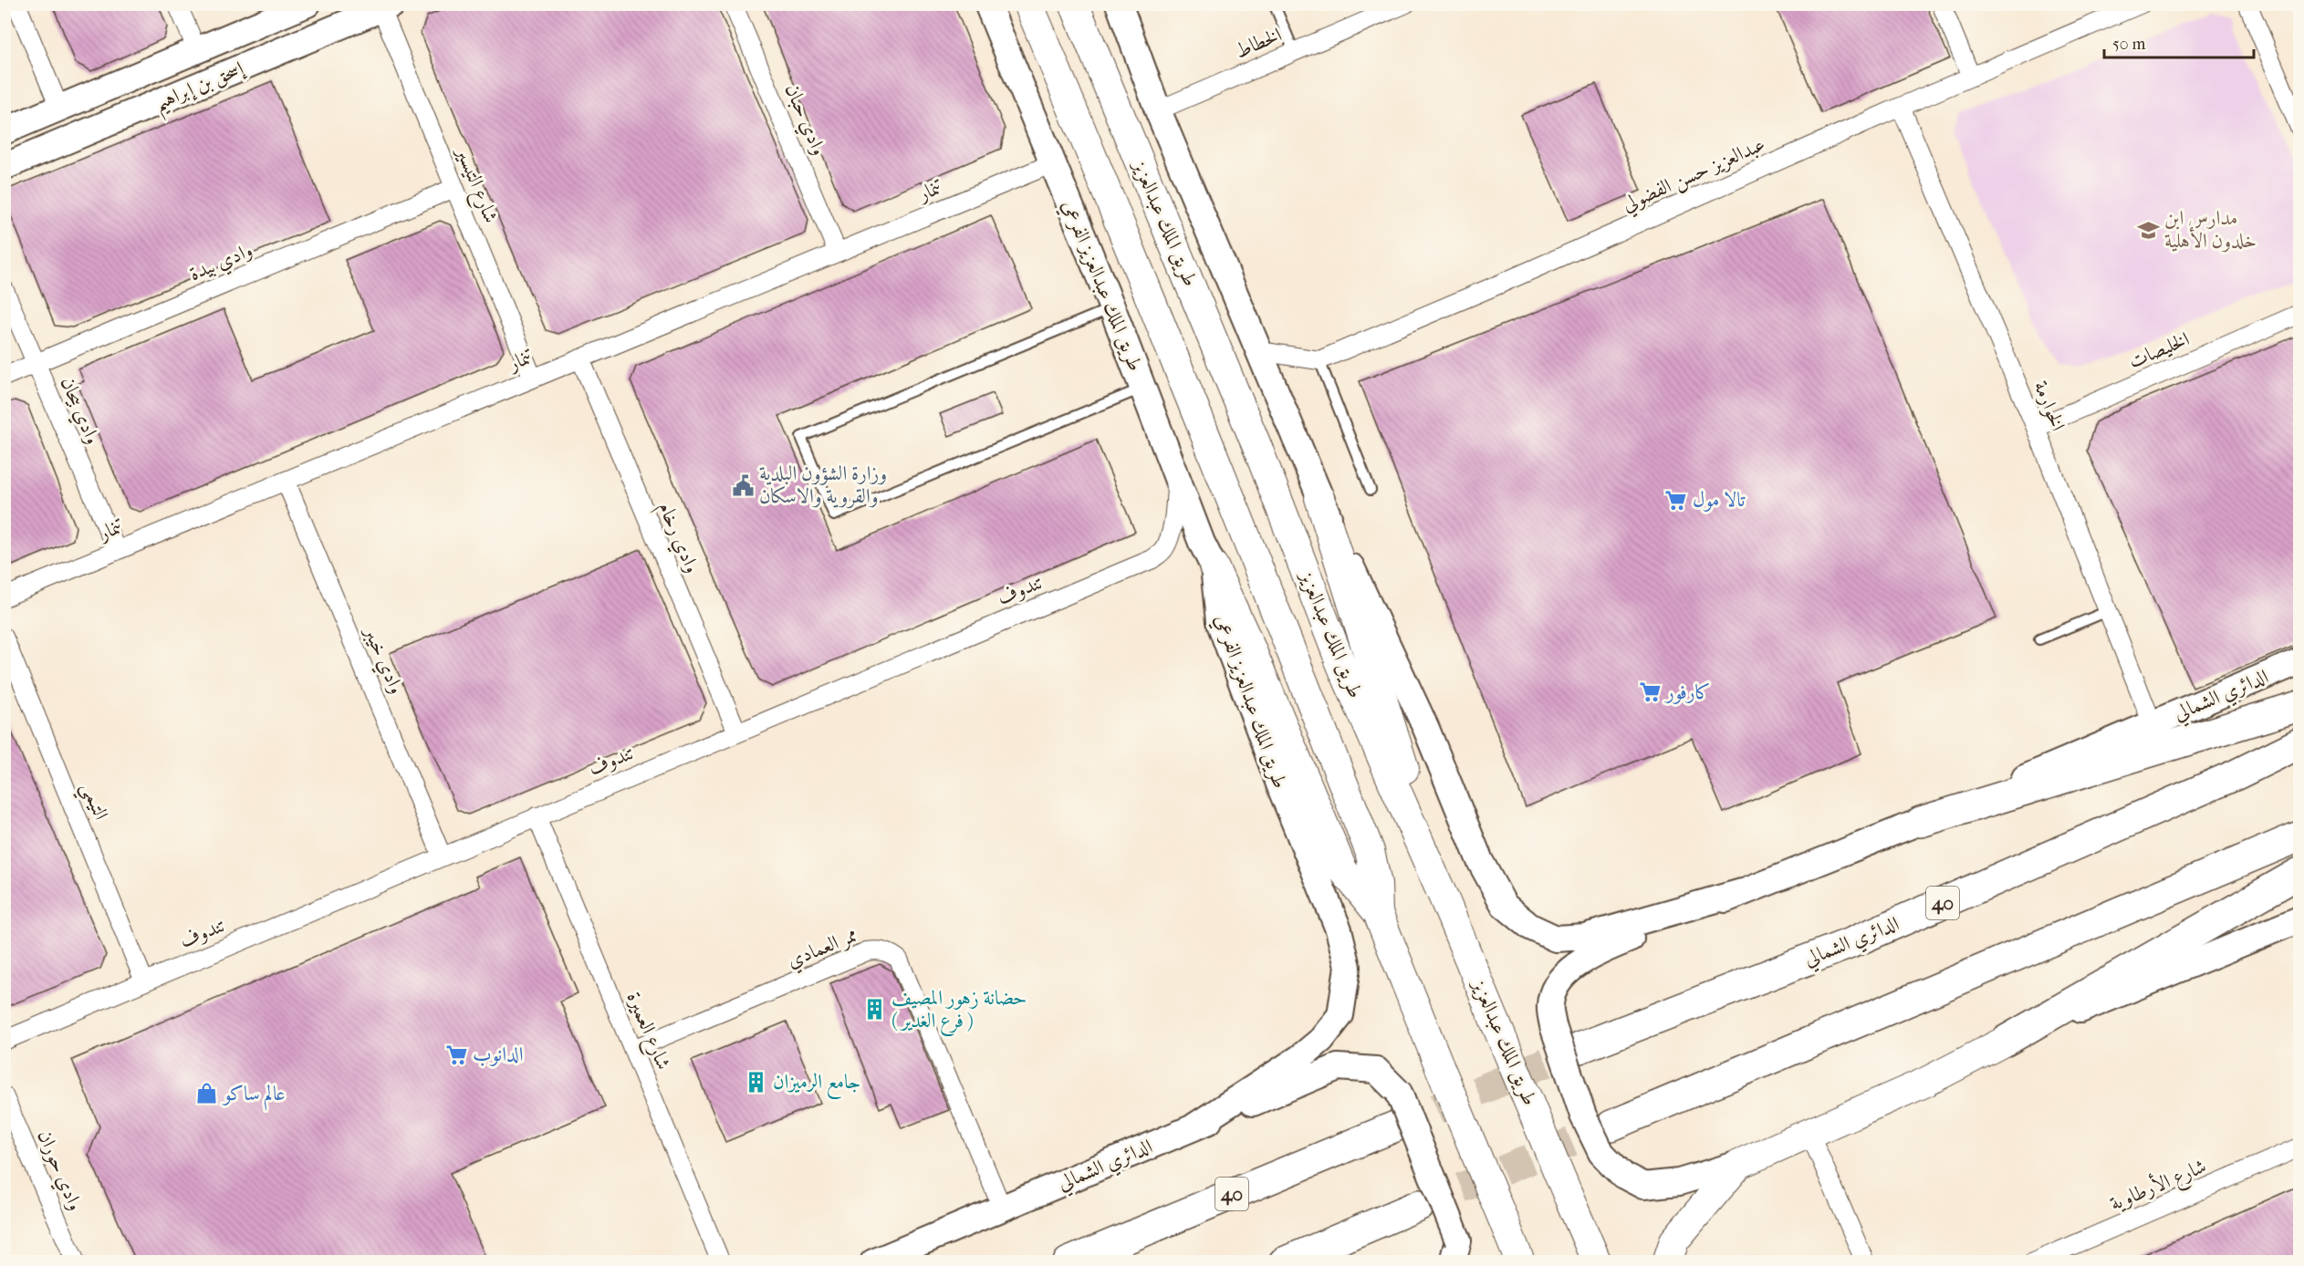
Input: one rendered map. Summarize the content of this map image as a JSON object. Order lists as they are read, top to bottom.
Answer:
{
  "streets": {
    "highway": ["الدائري الشمالي", "40"],
    "main road": ["طريق الملك عبدالعزيز"],
    "street": [
      "الخطاط",
      "إسحق بن إبراهيم",
      "وادي حبان",
      "عبدالعزيز حسن الفضولي",
      "شارع التيسير",
      "تنمار",
      "وادي بيدة",
      "طريق الملك عبدالعزيز الفرعي",
      "الخليصات",
      "الخوارمة",
      "وادي بيحان",
      "وادي رخام",
      "تندوف",
      "وادي خيبر",
      "التيمي",
      "ممر العمادي",
      "شارع العميرة",
      "وادي حوران",
      "شارع الأرطاوية"
    ]
  },
  "crossings": [
    ["إسحق بن إبراهيم", "شارع التيسير"],
    ["وادي حبان", "تنمار"],
    ["عبدالعزيز حسن الفضولي", "الخوارمة"],
    ["شارع التيسير", "تنمار"],
    ["شارع التيسير", "وادي بيدة"],
    ["تنمار", "طريق الملك عبدالعزيز الفرعي"],
    ["تنمار", "وادي بيحان"],
    ["تنمار", "وادي رخام"],
    ["تنمار", "وادي خيبر"],
    ["وادي بيدة", "وادي بيحان"],
    ["طريق الملك عبدالعزيز الفرعي", "تندوف"],
    ["طريق الملك عبدالعزيز الفرعي", "الدائري الشمالي"],
    ["الخليصات", "الخوارمة"],
    ["الخوارمة", "الدائري الشمالي"],
    ["وادي رخام", "تندوف"],
    ["تندوف", "وادي خيبر"],
    ["تندوف", "التيمي"],
    ["تندوف", "شارع العميرة"],
    ["الدائري الشمالي", "ممر العمادي"],
    ["ممر العمادي", "شارع العميرة"]
  ],
  "places": {
    "school or university": ["مدارس ابن خلدون الأهلية"],
    "public building": ["وزارة الشؤون البلدية والقروية والاسكان"],
    "supermarket": ["تالا مول", "كارفور", "الدانوب"],
    "building": ["حضانة زهور المصيف ( فرع الغدير )", "جامع الرميزان"],
    "shop": ["عالم ساكو"]
  },
  "scale_bar": "50 m"
}
